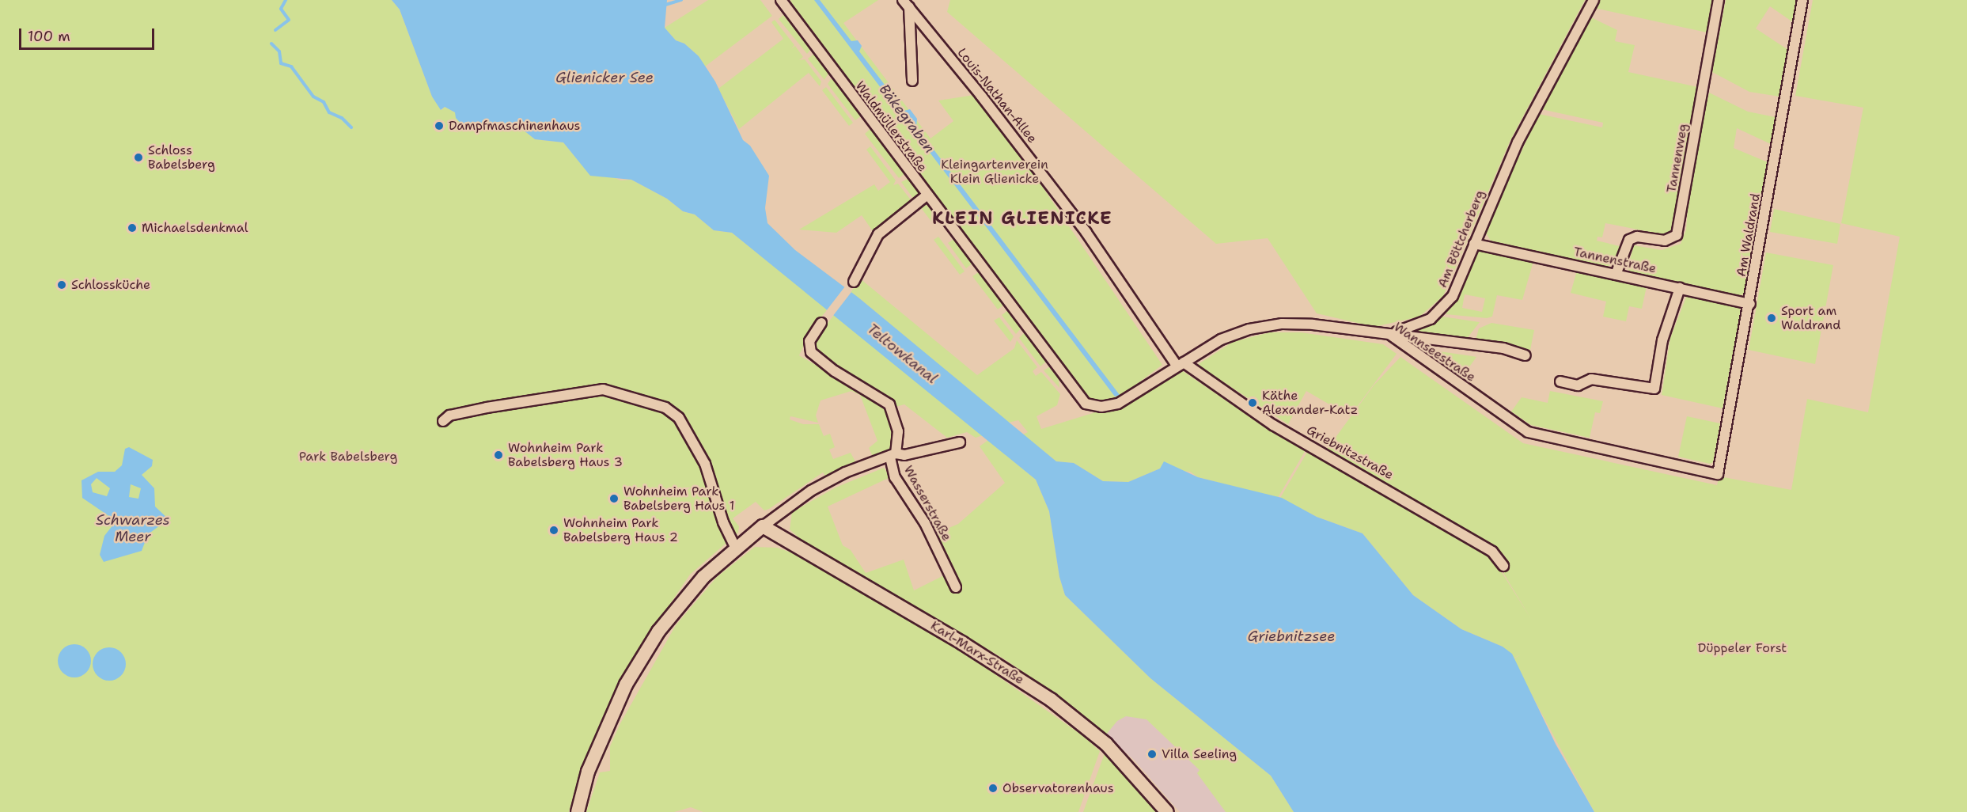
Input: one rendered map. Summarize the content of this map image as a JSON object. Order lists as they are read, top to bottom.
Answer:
{
  "streets": {
    "street": [
      "Louis-Nathan-Allee",
      "Waldmüllerstraße",
      "Tannenweg",
      "Am Waldrand",
      "Am Böttcherberg",
      "Tannenstraße",
      "Wannseestraße",
      "Griebnitzstraße",
      "Wasserstraße",
      "Karl-Marx-Straße"
    ]
  },
  "crossings": [
    ["Louis-Nathan-Allee", "Wannseestraße"],
    ["Louis-Nathan-Allee", "Griebnitzstraße"],
    ["Waldmüllerstraße", "Wannseestraße"],
    ["Tannenweg", "Tannenstraße"],
    ["Am Waldrand", "Tannenstraße"],
    ["Am Waldrand", "Wannseestraße"],
    ["Am Böttcherberg", "Tannenstraße"],
    ["Am Böttcherberg", "Wannseestraße"],
    ["Wannseestraße", "Griebnitzstraße"]
  ],
  "districts": ["KLEIN GLIENICKE"],
  "water": [
    "Glienicker See",
    "Bäkegraben",
    "Teltowkanal",
    "Schwarzes Meer",
    "Griebnitzsee"
  ],
  "parks": ["Kleingartenverein Klein Glienicke", "Park Babelsberg", "Düppeler Forst"],
  "places": [
    "Dampfmaschinenhaus",
    "Schloss Babelsberg",
    "Michaelsdenkmal",
    "Schlossküche",
    "Sport am Waldrand",
    "Käthe Alexander-Katz",
    "Wohnheim Park Babelsberg Haus 3",
    "Wohnheim Park Babelsberg Haus 1",
    "Wohnheim Park Babelsberg Haus 2",
    "Villa Seeling",
    "Observatorenhaus"
  ],
  "scale_bar": "100 m"
}
